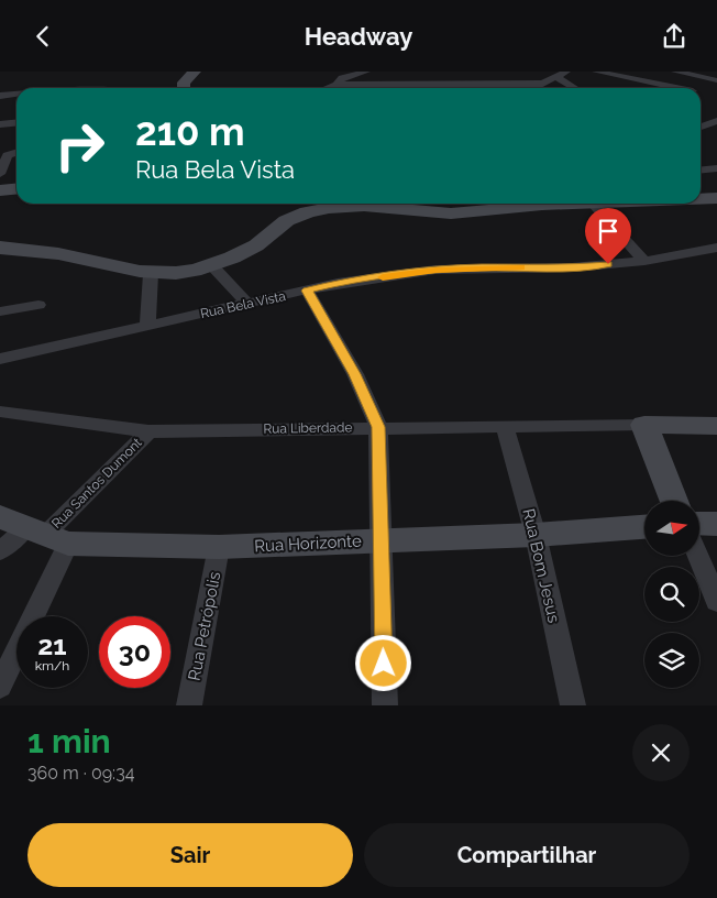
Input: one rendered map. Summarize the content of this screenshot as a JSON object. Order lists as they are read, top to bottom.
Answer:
{
  "streets": {
    "main road": ["Rua Liberdade", "Rua Horizonte"],
    "street": [
      "Rua Bela Vista",
      "Rua Santos Dumont",
      "Rua Bom Jesus",
      "Rua Petrópolis"
    ]
  },
  "crossings": [
    ["Rua Liberdade", "Rua Santos Dumont"],
    ["Rua Liberdade", "Rua Bom Jesus"],
    ["Rua Santos Dumont", "Rua Horizonte"],
    ["Rua Horizonte", "Rua Bom Jesus"],
    ["Rua Horizonte", "Rua Petrópolis"]
  ],
  "north": "right",
  "page": {
    "header": "Headway",
    "turn": ["210 m", "Rua Bela Vista"],
    "speed": "21 km/h",
    "limit": "30",
    "heading": ["1 min", "360 m · 09:34"],
    "buttons": ["Sair", "Compartilhar"]
  }
}
